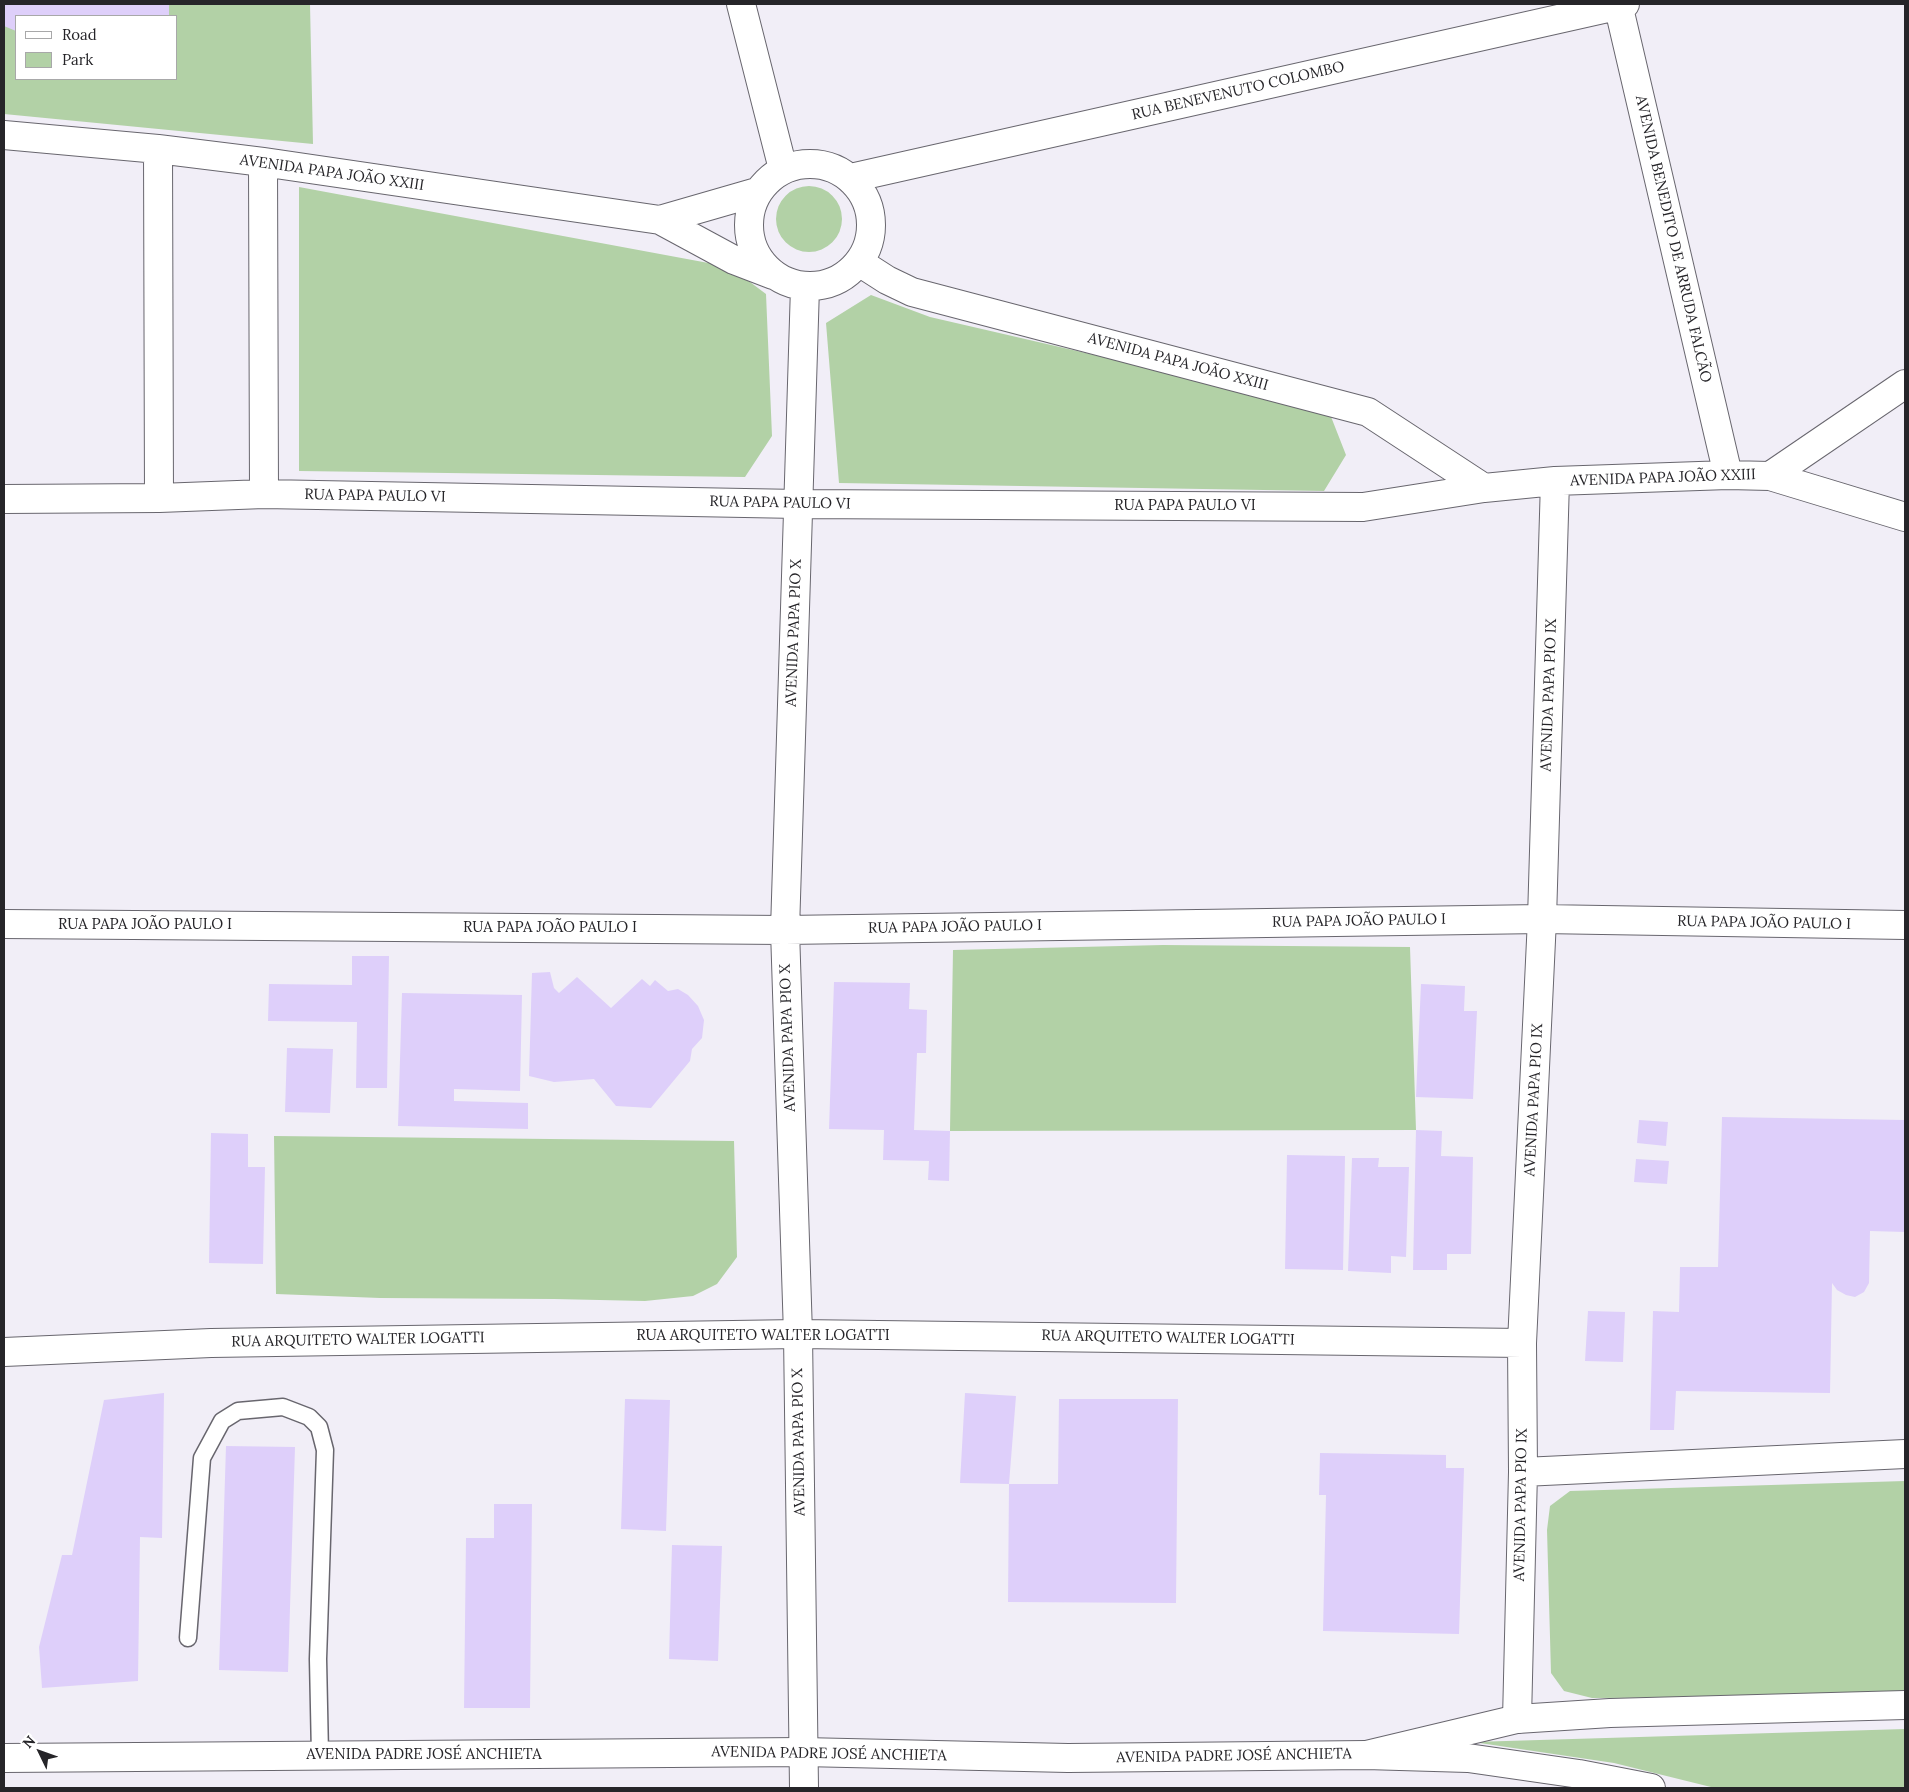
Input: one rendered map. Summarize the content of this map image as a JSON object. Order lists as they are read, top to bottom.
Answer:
{
  "streets": {
    "main road": [
      "RUA BENEVENUTO COLOMBO",
      "AVENIDA PAPA JOÃO XXIII",
      "AVENIDA BENEDITO DE ARRUDA FALCÃO",
      "RUA PAPA PAULO VI",
      "AVENIDA PAPA PIO X",
      "AVENIDA PAPA PIO IX",
      "RUA PAPA JOÃO PAULO I",
      "RUA ARQUITETO WALTER LOGATTI",
      "AVENIDA PADRE JOSÉ ANCHIETA"
    ]
  },
  "crossings": [
    ["RUA BENEVENUTO COLOMBO", "AVENIDA PAPA JOÃO XXIII"],
    ["RUA BENEVENUTO COLOMBO", "AVENIDA BENEDITO DE ARRUDA FALCÃO"],
    ["RUA BENEVENUTO COLOMBO", "AVENIDA PAPA PIO X"],
    ["AVENIDA PAPA JOÃO XXIII", "AVENIDA BENEDITO DE ARRUDA FALCÃO"],
    ["AVENIDA PAPA JOÃO XXIII", "RUA PAPA PAULO VI"],
    ["AVENIDA PAPA JOÃO XXIII", "AVENIDA PAPA PIO X"],
    ["AVENIDA PAPA JOÃO XXIII", "AVENIDA PAPA PIO IX"],
    ["RUA PAPA PAULO VI", "AVENIDA PAPA PIO X"],
    ["RUA PAPA PAULO VI", "AVENIDA PAPA PIO IX"],
    ["AVENIDA PAPA PIO X", "RUA PAPA JOÃO PAULO I"],
    ["AVENIDA PAPA PIO X", "RUA ARQUITETO WALTER LOGATTI"],
    ["AVENIDA PAPA PIO X", "AVENIDA PADRE JOSÉ ANCHIETA"],
    ["AVENIDA PAPA PIO IX", "RUA PAPA JOÃO PAULO I"],
    ["AVENIDA PAPA PIO IX", "RUA ARQUITETO WALTER LOGATTI"]
  ],
  "legend": ["Road", "Park"],
  "north": "top left"
}
